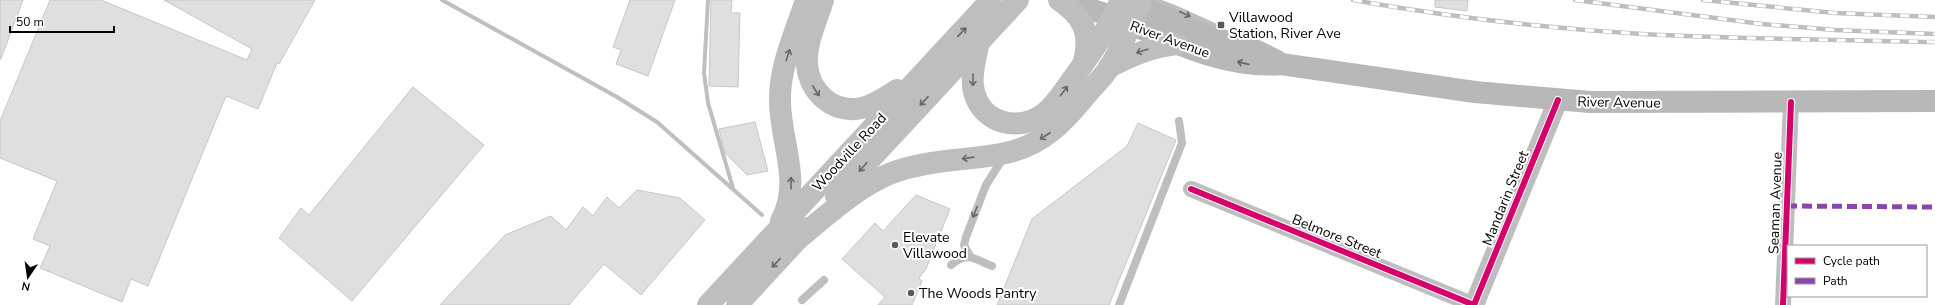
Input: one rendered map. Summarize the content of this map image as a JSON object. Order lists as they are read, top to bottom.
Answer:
{
  "streets": {
    "main road": ["River Avenue", "Woodville Road"],
    "street": ["Mandarin Street", "Seaman Avenue", "Belmore Street"]
  },
  "crossings": [
    ["River Avenue", "Mandarin Street"],
    ["River Avenue", "Seaman Avenue"],
    ["Mandarin Street", "Belmore Street"]
  ],
  "places": {
    "transit": ["Villawood Station, River Ave"],
    "other": ["Elevate Villawood", "The Woods Pantry"]
  },
  "legend": ["Cycle path", "Path"],
  "scale_bar": "50 m",
  "north": "bottom"
}
